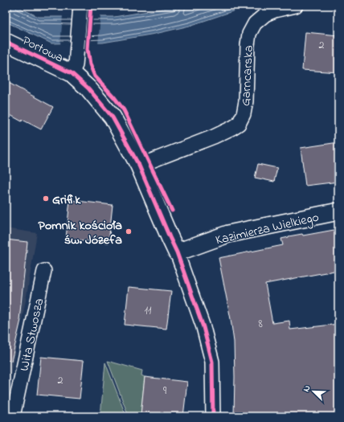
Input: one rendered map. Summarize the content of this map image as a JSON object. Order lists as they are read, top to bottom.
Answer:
{
  "streets": {
    "street": [
      "Portowa",
      "Garncarska",
      "Kazimierza Wielkiego",
      "Wita Stwosza"
    ]
  },
  "crossings": [
    ["Portowa", "Garncarska"],
    ["Portowa", "Kazimierza Wielkiego"]
  ],
  "places": ["Grifik", "Pomnik kościoła św. Józefa"],
  "house_numbers": [
    "2",
    "11",
    "8",
    "2",
    "9"
  ],
  "north": "top left"
}
